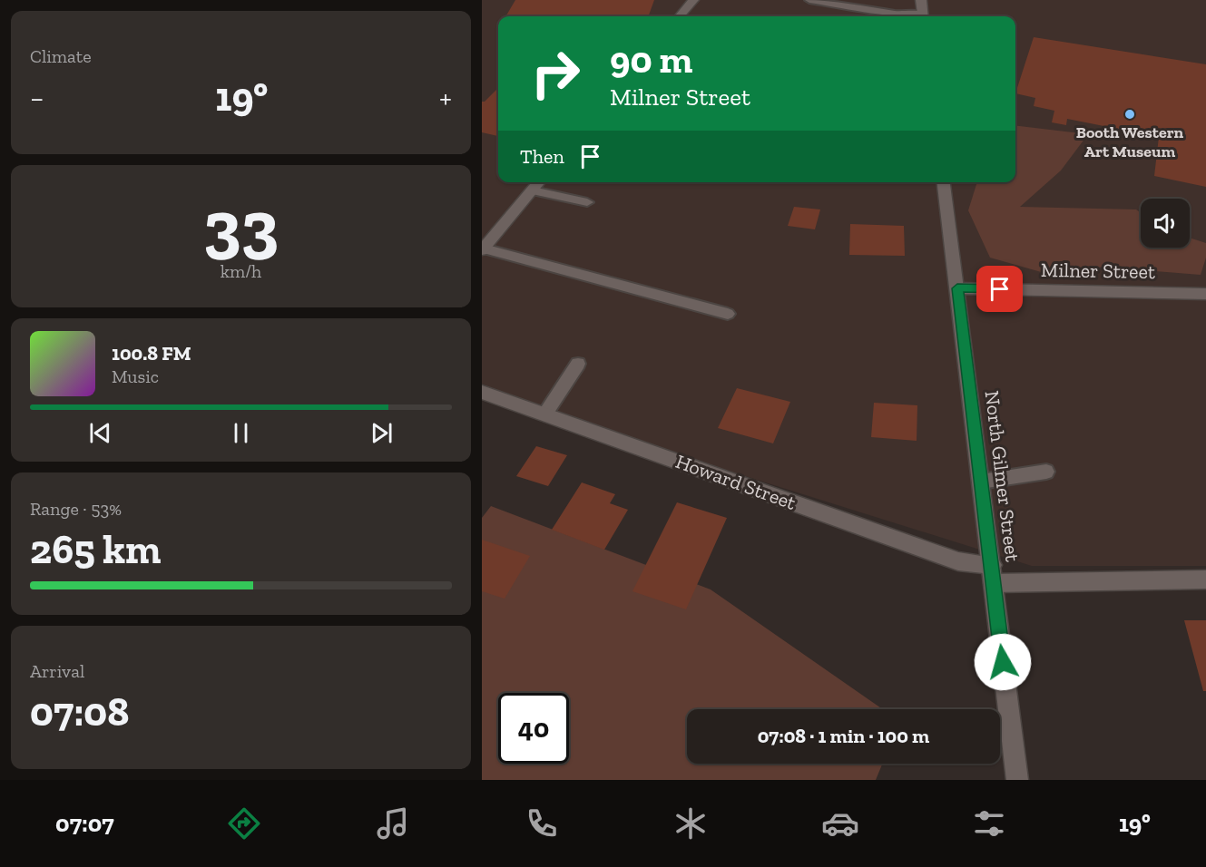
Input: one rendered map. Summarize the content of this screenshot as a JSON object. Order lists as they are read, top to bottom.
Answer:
{
  "streets": {
    "street": ["Milner Street", "North Gilmer Street", "Howard Street"]
  },
  "crossings": [
    ["Milner Street", "North Gilmer Street"],
    ["North Gilmer Street", "Howard Street"]
  ],
  "places": ["Booth Western Art Museum"],
  "page": {
    "tile": [
      "Climate",
      ["33", "km/h"],
      ["Range · 53%", "265 km"],
      ["Arrival", "07:08"]
    ],
    "turn": ["90 m", "Milner Street"],
    "heat": ["−", "19°", "+"],
    "then": "Then",
    "song": ["100.8 FM", "Music"],
    "limit": "40",
    "trip": "07:08 · 1 min · 100 m",
    "tabs": ["07:07", "19°"]
  }
}
